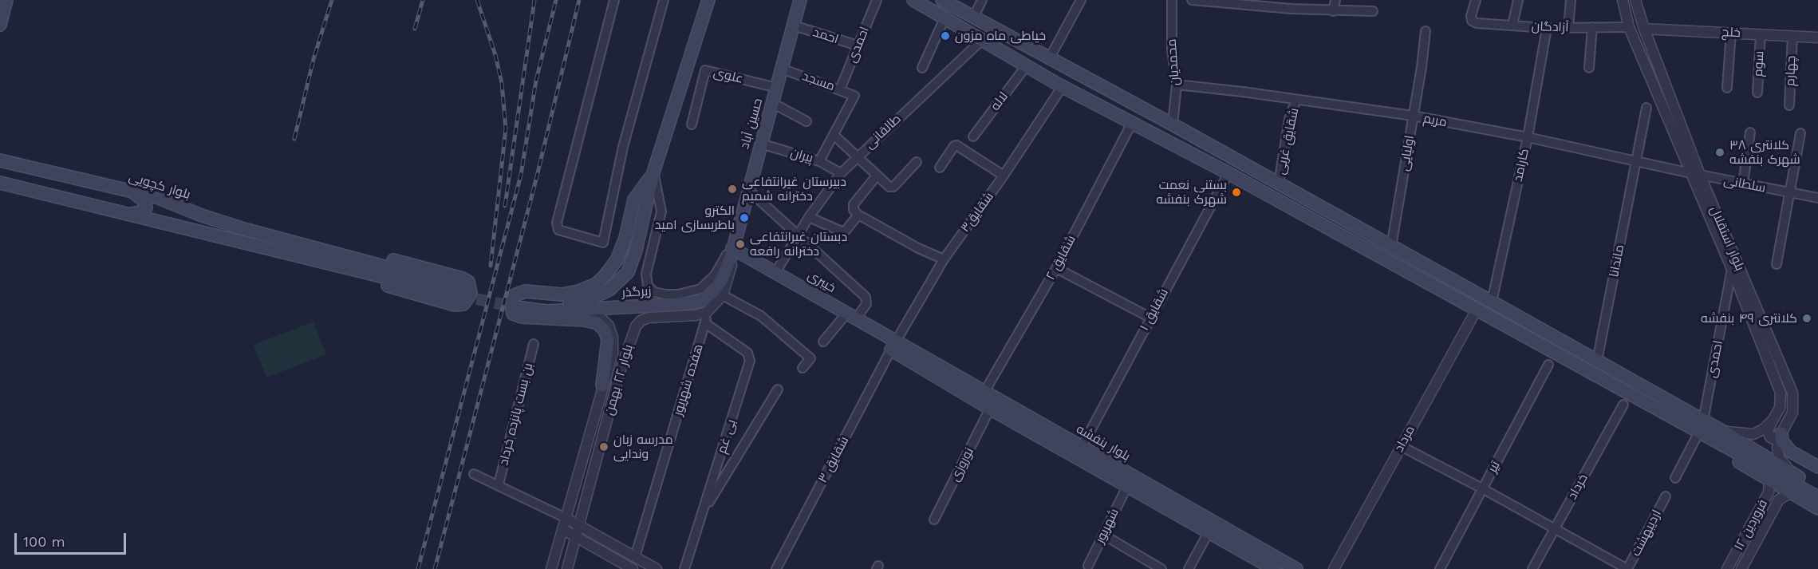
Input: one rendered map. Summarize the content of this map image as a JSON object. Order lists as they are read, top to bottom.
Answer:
{
  "streets": {
    "main road": [
      "حسین آباد",
      "بلوار کچویی",
      "خیبری",
      "زیرگذر",
      "بلوار بنفشه"
    ],
    "street": [
      "آزادگان",
      "خلج",
      "احمد",
      "احمدی",
      "محمدیان",
      "سوم",
      "چهارم",
      "علوی",
      "مسجد",
      "لاله",
      "مریم",
      "طالقانی",
      "شقایق غربی",
      "اولیایی",
      "پیران",
      "کارامد",
      "سلطانی",
      "شقایق۳",
      "بلوار استقلال",
      "شقایق ۲",
      "ماندانا",
      "شقایق ۱",
      "بلوار ۲۲ بهمن",
      "هفده شهریور",
      "بن بست پانزده خرداد",
      "بی غم",
      "مرداد",
      "شقایق ۳",
      "نوروزی",
      "تیر",
      "خرداد",
      "فروردین ۱۲",
      "شهریور",
      "اردیبهشت"
    ]
  },
  "crossings": [
    ["آزادگان", "کارامد"],
    ["آزادگان", "بلوار استقلال"],
    ["خلج", "سوم"],
    ["خلج", "چهارم"],
    ["خلج", "بلوار استقلال"],
    ["احمد", "احمدی"],
    ["احمد", "حسین آباد"],
    ["احمدی", "مسجد"],
    ["احمدی", "بلوار استقلال"],
    ["محمدیان", "مریم"],
    ["علوی", "حسین آباد"],
    ["مسجد", "حسین آباد"],
    ["مریم", "شقایق غربی"],
    ["مریم", "اولیایی"],
    ["مریم", "کارامد"],
    ["مریم", "سلطانی"],
    ["مریم", "بلوار استقلال"],
    ["مریم", "ماندانا"],
    ["حسین آباد", "پیران"],
    ["حسین آباد", "خیبری"],
    ["حسین آباد", "زیرگذر"],
    ["طالقانی", "پیران"],
    ["طالقانی", "خیبری"],
    ["سلطانی", "بلوار استقلال"],
    ["شقایق۳", "خیبری"],
    ["شقایق۳", "بلوار بنفشه"],
    ["شقایق۳", "شقایق ۳"],
    ["شقایق ۲", "بلوار بنفشه"],
    ["خیبری", "زیرگذر"],
    ["خیبری", "بلوار بنفشه"],
    ["خیبری", "شقایق ۳"],
    ["زیرگذر", "بلوار ۲۲ بهمن"],
    ["شقایق ۱", "بلوار بنفشه"],
    ["بلوار ۲۲ بهمن", "هفده شهریور"],
    ["هفده شهریور", "بی غم"],
    ["بلوار بنفشه", "شقایق ۳"],
    ["بلوار بنفشه", "نوروزی"],
    ["بلوار بنفشه", "شهریور"]
  ],
  "places": [
    "خیاطی ماه مزون",
    "کلانتری ۳۸ شهرک بنفشه",
    "دبیرستان غیرانتفاعی دخترانه شمیم",
    "بستنی نعمت شهرک بنفشه",
    "الکترو باطریسازی امید",
    "دبستان غیرانتفاعی دخترانه رافعه",
    "کلانتری ۴۹ بنفشه",
    "مدرسه زبان وندایی"
  ],
  "scale_bar": "100 m"
}
